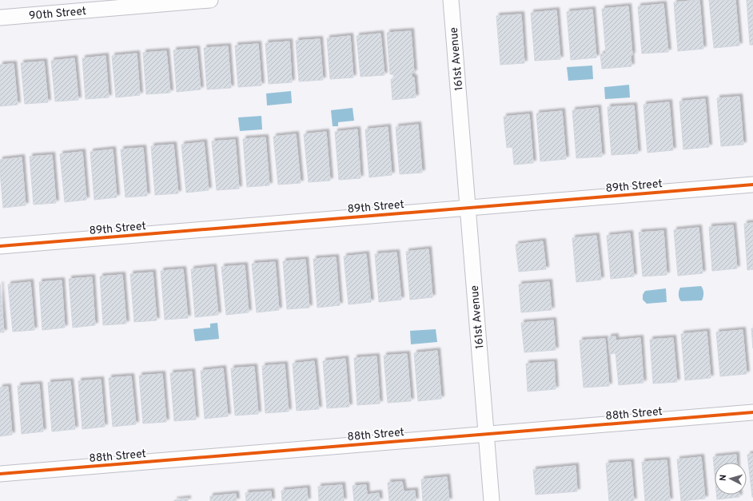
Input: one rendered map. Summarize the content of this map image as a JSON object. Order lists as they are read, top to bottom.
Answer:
{
  "streets": {
    "street": [
      "90th Street",
      "161st Avenue",
      "89th Street",
      "88th Street"
    ]
  },
  "crossings": [
    ["161st Avenue", "89th Street"],
    ["161st Avenue", "88th Street"]
  ],
  "north": "left"
}
